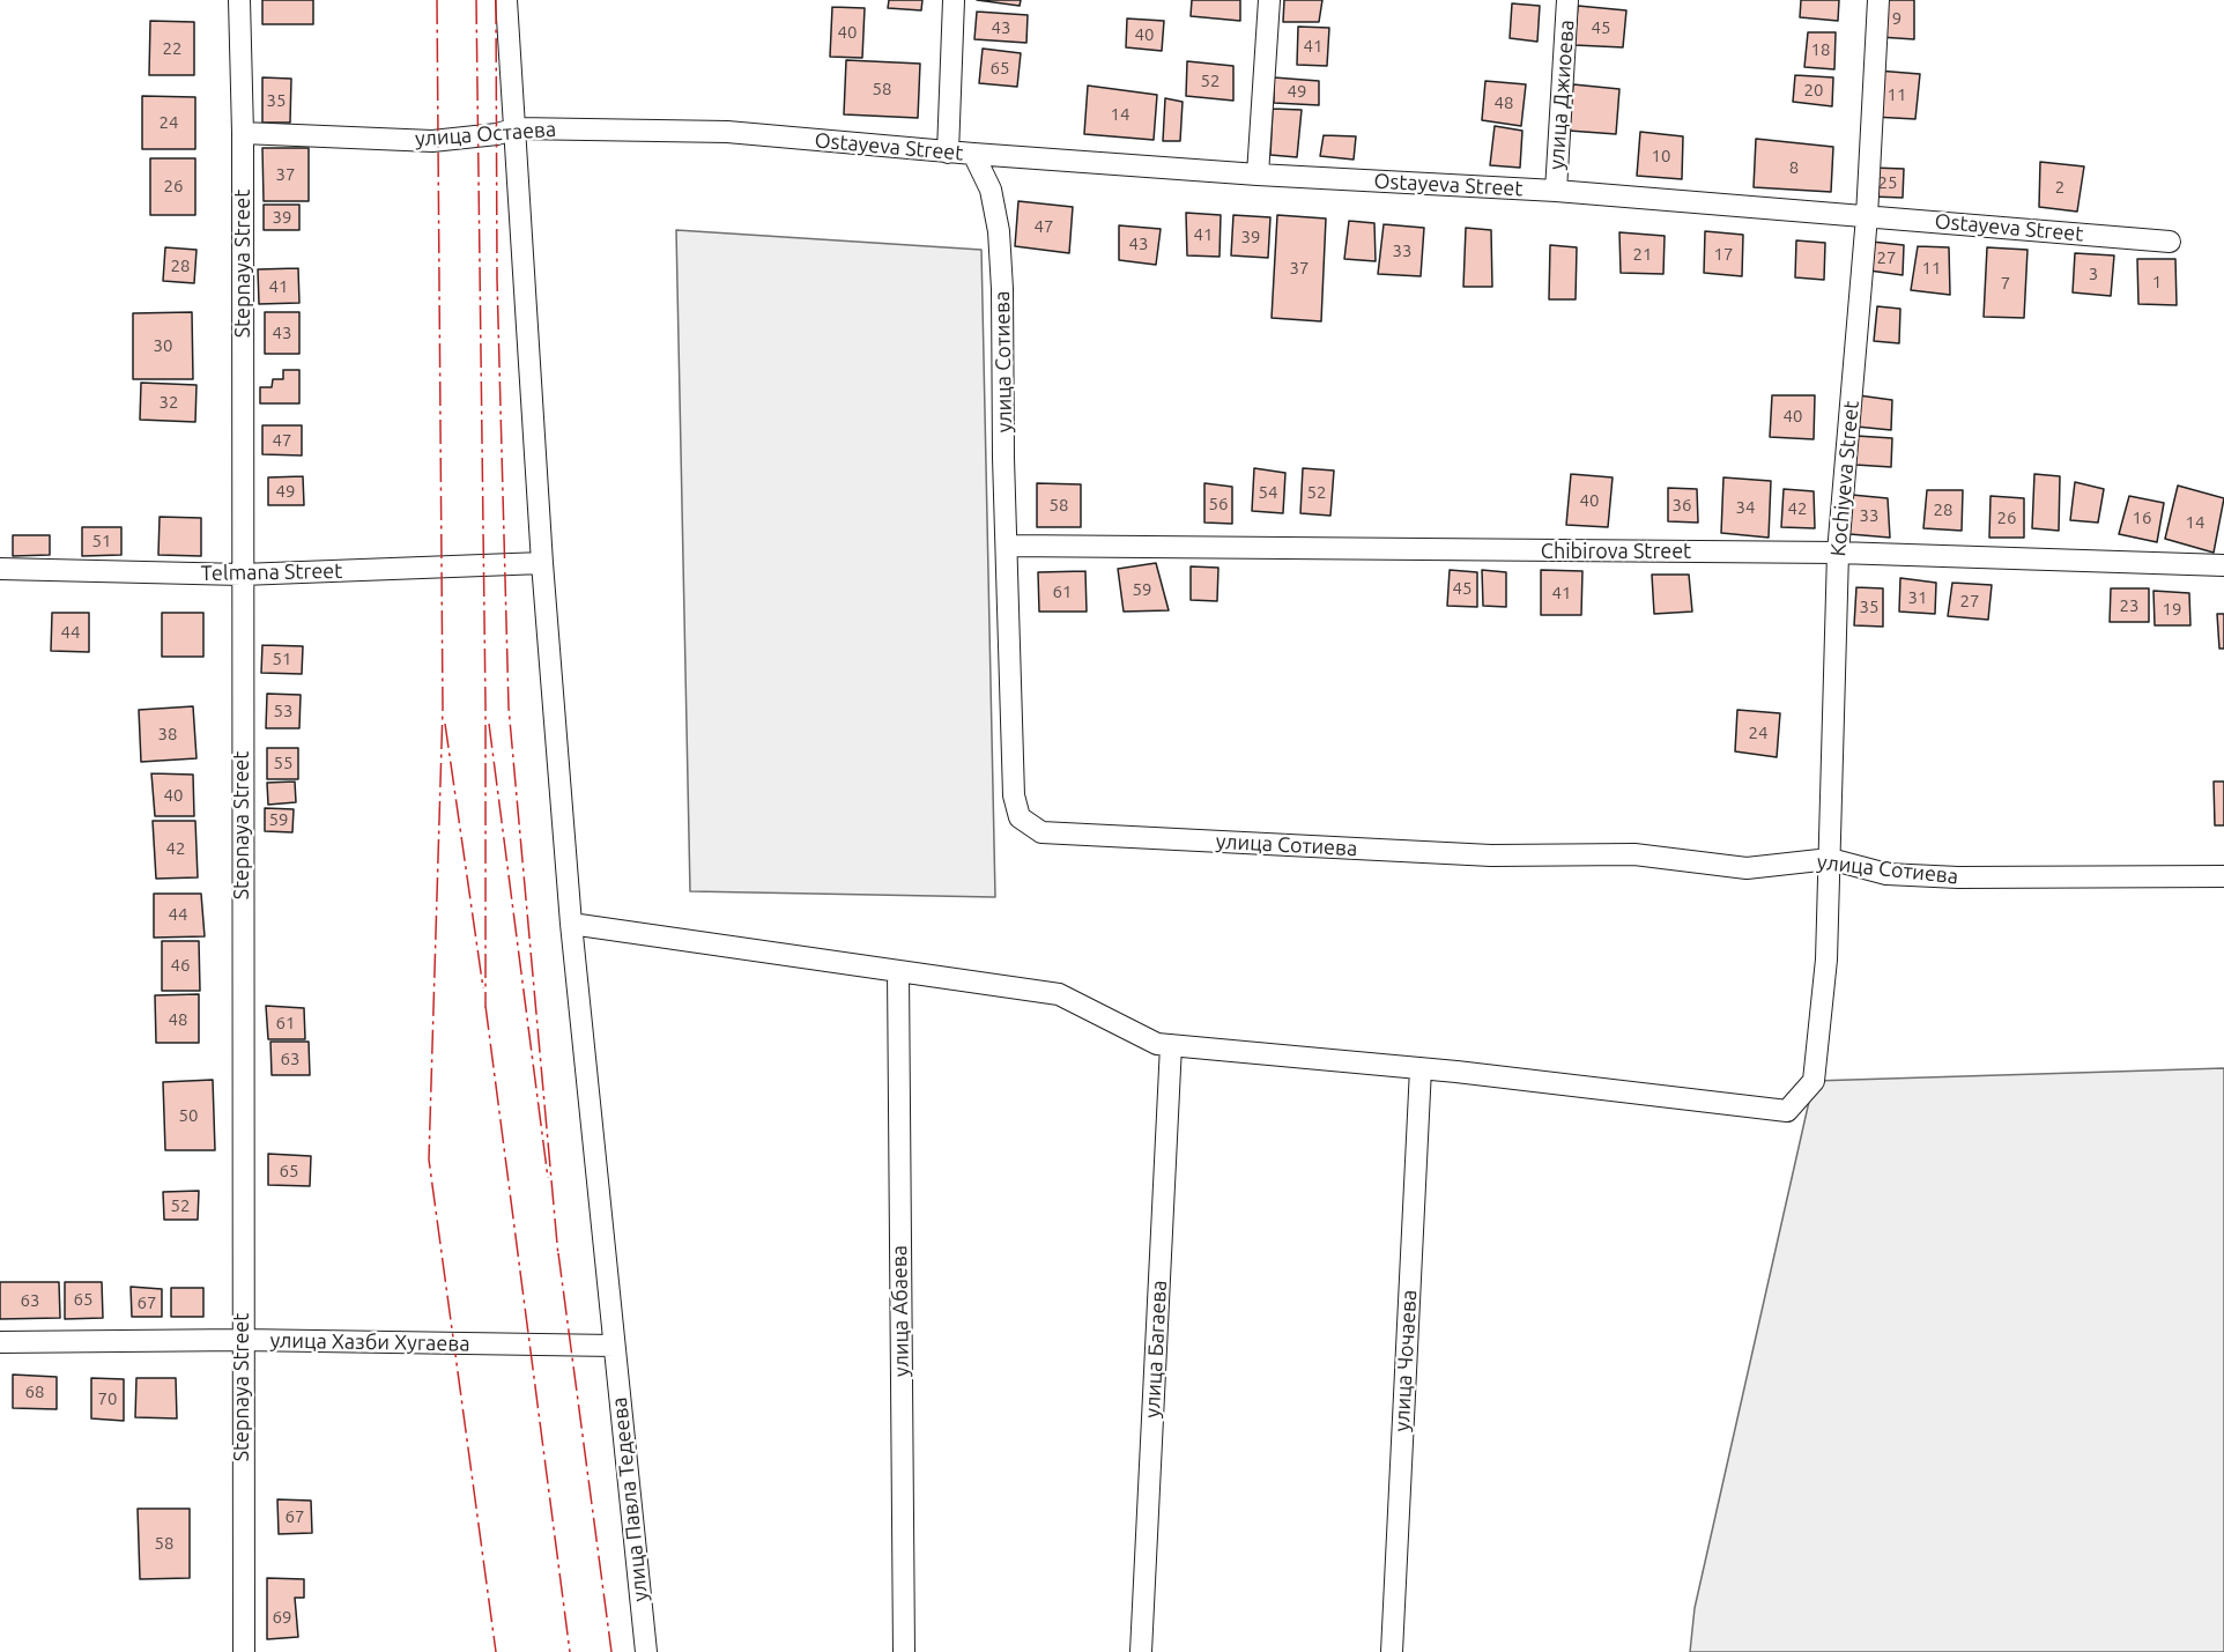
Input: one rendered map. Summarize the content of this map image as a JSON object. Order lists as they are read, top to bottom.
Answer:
{
  "streets": {
    "street": [
      "улица Джиоева",
      "улица Остаева",
      "Ostayeva Street",
      "Stepnaya Street",
      "улица Сотиева",
      "Kochiyeva Street",
      "Chibirova Street",
      "Telmana Street",
      "улица Абаева",
      "улица Хазби Хугаева",
      "улица Багаева",
      "улица Чочаева",
      "улица Павла Тедеева"
    ]
  },
  "crossings": [
    ["улица Джиоева", "Ostayeva Street"],
    ["улица Остаева", "Ostayeva Street"],
    ["улица Остаева", "Stepnaya Street"],
    ["улица Остаева", "улица Павла Тедеева"],
    ["Ostayeva Street", "улица Сотиева"],
    ["Ostayeva Street", "Kochiyeva Street"],
    ["Ostayeva Street", "улица Павла Тедеева"],
    ["Stepnaya Street", "Telmana Street"],
    ["Stepnaya Street", "улица Хазби Хугаева"],
    ["улица Сотиева", "Kochiyeva Street"],
    ["улица Сотиева", "Chibirova Street"],
    ["Kochiyeva Street", "Chibirova Street"],
    ["Kochiyeva Street", "улица Чочаева"],
    ["Telmana Street", "улица Павла Тедеева"],
    ["улица Хазби Хугаева", "улица Павла Тедеева"]
  ],
  "house_numbers": [
    "9",
    "43",
    "45",
    "40",
    "40",
    "41",
    "22",
    "18",
    "65",
    "52",
    "58",
    "20",
    "49",
    "11",
    "35",
    "48",
    "14",
    "24",
    "10",
    "8",
    "37",
    "25",
    "26",
    "2",
    "39",
    "47",
    "41",
    "39",
    "43",
    "33",
    "21",
    "17",
    "27",
    "28",
    "37",
    "11",
    "3",
    "1",
    "7",
    "41",
    "43",
    "30",
    "32",
    "40",
    "47",
    "49",
    "54",
    "52",
    "40",
    "56",
    "58",
    "36",
    "34",
    "42",
    "28",
    "33",
    "26",
    "16",
    "14",
    "51",
    "45",
    "59",
    "61",
    "41",
    "31",
    "27",
    "23",
    "35",
    "19",
    "44",
    "51",
    "53",
    "24",
    "38",
    "55",
    "40",
    "59",
    "42",
    "44",
    "46",
    "48",
    "61",
    "63",
    "50",
    "65",
    "52",
    "65",
    "63",
    "67",
    "68",
    "70",
    "67",
    "58",
    "69"
  ]
}
